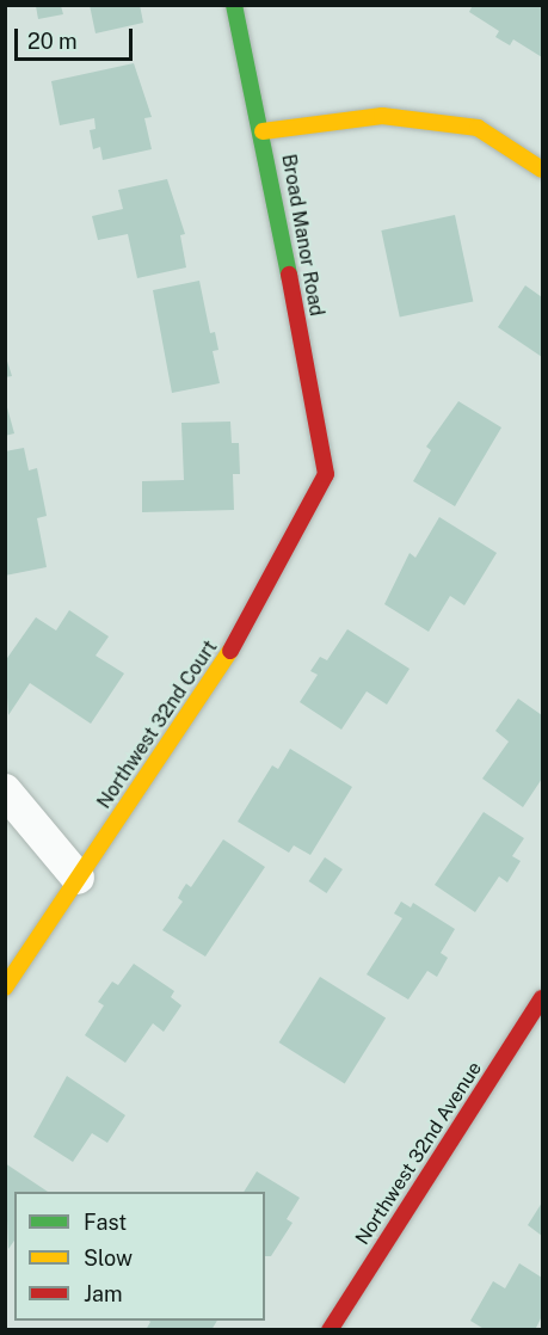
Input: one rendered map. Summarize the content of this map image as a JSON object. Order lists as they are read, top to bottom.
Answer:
{
  "streets": {
    "street": ["Broad Manor Road", "Northwest 32nd Court", "Northwest 32nd Avenue"]
  },
  "crossings": [
    ["Broad Manor Road", "Northwest 32nd Court"]
  ],
  "legend": ["Fast", "Slow", "Jam"],
  "scale_bar": "20 m"
}
